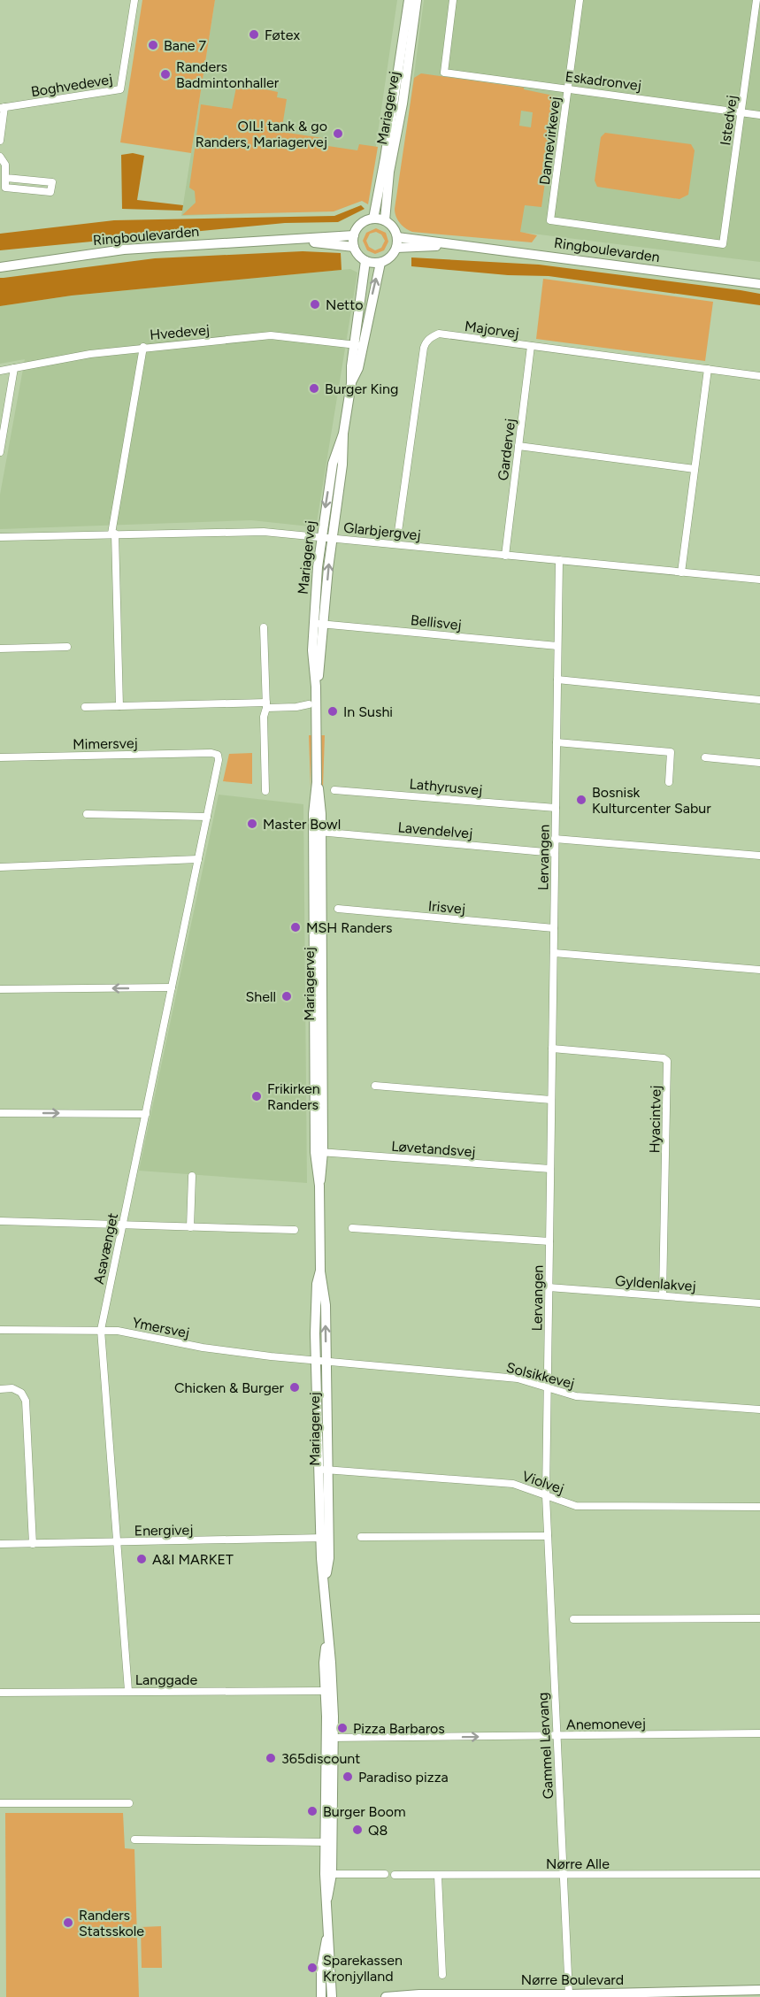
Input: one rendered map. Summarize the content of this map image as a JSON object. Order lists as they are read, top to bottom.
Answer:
{
  "streets": {
    "street": [
      "Eskadronvej",
      "Boghvedevej",
      "Mariagervej",
      "Istedvej",
      "Dannevirkevej",
      "Ringboulevarden",
      "Majorvej",
      "Hvedevej",
      "Gardervej",
      "Glarbjergvej",
      "Bellisvej",
      "Mimersvej",
      "Lathyrusvej",
      "Lavendelvej",
      "Lervangen",
      "Irisvej",
      "Hyacintvej",
      "Løvetandsvej",
      "Asavænget",
      "Gyldenlakvej",
      "Ymersvej",
      "Solsikkevej",
      "Violvej",
      "Energivej",
      "Langgade",
      "Anemonevej",
      "Gammel Lervang",
      "Nørre Alle",
      "Nørre Boulevard"
    ]
  },
  "crossings": [
    ["Eskadronvej", "Istedvej"],
    ["Eskadronvej", "Dannevirkevej"],
    ["Mariagervej", "Ringboulevarden"],
    ["Mariagervej", "Hvedevej"],
    ["Mariagervej", "Glarbjergvej"],
    ["Mariagervej", "Bellisvej"],
    ["Mariagervej", "Lavendelvej"],
    ["Mariagervej", "Løvetandsvej"],
    ["Mariagervej", "Ymersvej"],
    ["Mariagervej", "Solsikkevej"],
    ["Mariagervej", "Violvej"],
    ["Mariagervej", "Energivej"],
    ["Mariagervej", "Langgade"],
    ["Mariagervej", "Anemonevej"],
    ["Istedvej", "Dannevirkevej"],
    ["Majorvej", "Gardervej"],
    ["Majorvej", "Glarbjergvej"],
    ["Gardervej", "Glarbjergvej"],
    ["Glarbjergvej", "Lervangen"],
    ["Bellisvej", "Lervangen"],
    ["Mimersvej", "Asavænget"],
    ["Lathyrusvej", "Lervangen"],
    ["Lavendelvej", "Lervangen"],
    ["Lervangen", "Irisvej"],
    ["Lervangen", "Hyacintvej"],
    ["Lervangen", "Løvetandsvej"],
    ["Lervangen", "Gyldenlakvej"],
    ["Lervangen", "Solsikkevej"],
    ["Lervangen", "Violvej"],
    ["Lervangen", "Gammel Lervang"],
    ["Hyacintvej", "Gyldenlakvej"],
    ["Asavænget", "Ymersvej"],
    ["Asavænget", "Energivej"],
    ["Asavænget", "Langgade"],
    ["Ymersvej", "Solsikkevej"],
    ["Violvej", "Gammel Lervang"],
    ["Anemonevej", "Gammel Lervang"],
    ["Gammel Lervang", "Nørre Alle"],
    ["Gammel Lervang", "Nørre Boulevard"]
  ],
  "one_way": ["Anemonevej"],
  "places": [
    "Føtex",
    "Bane 7",
    "Randers Badmintonhaller",
    "OIL! tank & go Randers, Mariagervej",
    "Netto",
    "Burger King",
    "In Sushi",
    "Bosnisk Kulturcenter Sabur",
    "Master Bowl",
    "MSH Randers",
    "Shell",
    "Frikirken Randers",
    "Chicken & Burger",
    "A&I MARKET",
    "Pizza Barbaros",
    "365discount",
    "Paradiso pizza",
    "Burger Boom",
    "Q8",
    "Randers Statsskole",
    "Sparekassen Kronjylland"
  ]
}
